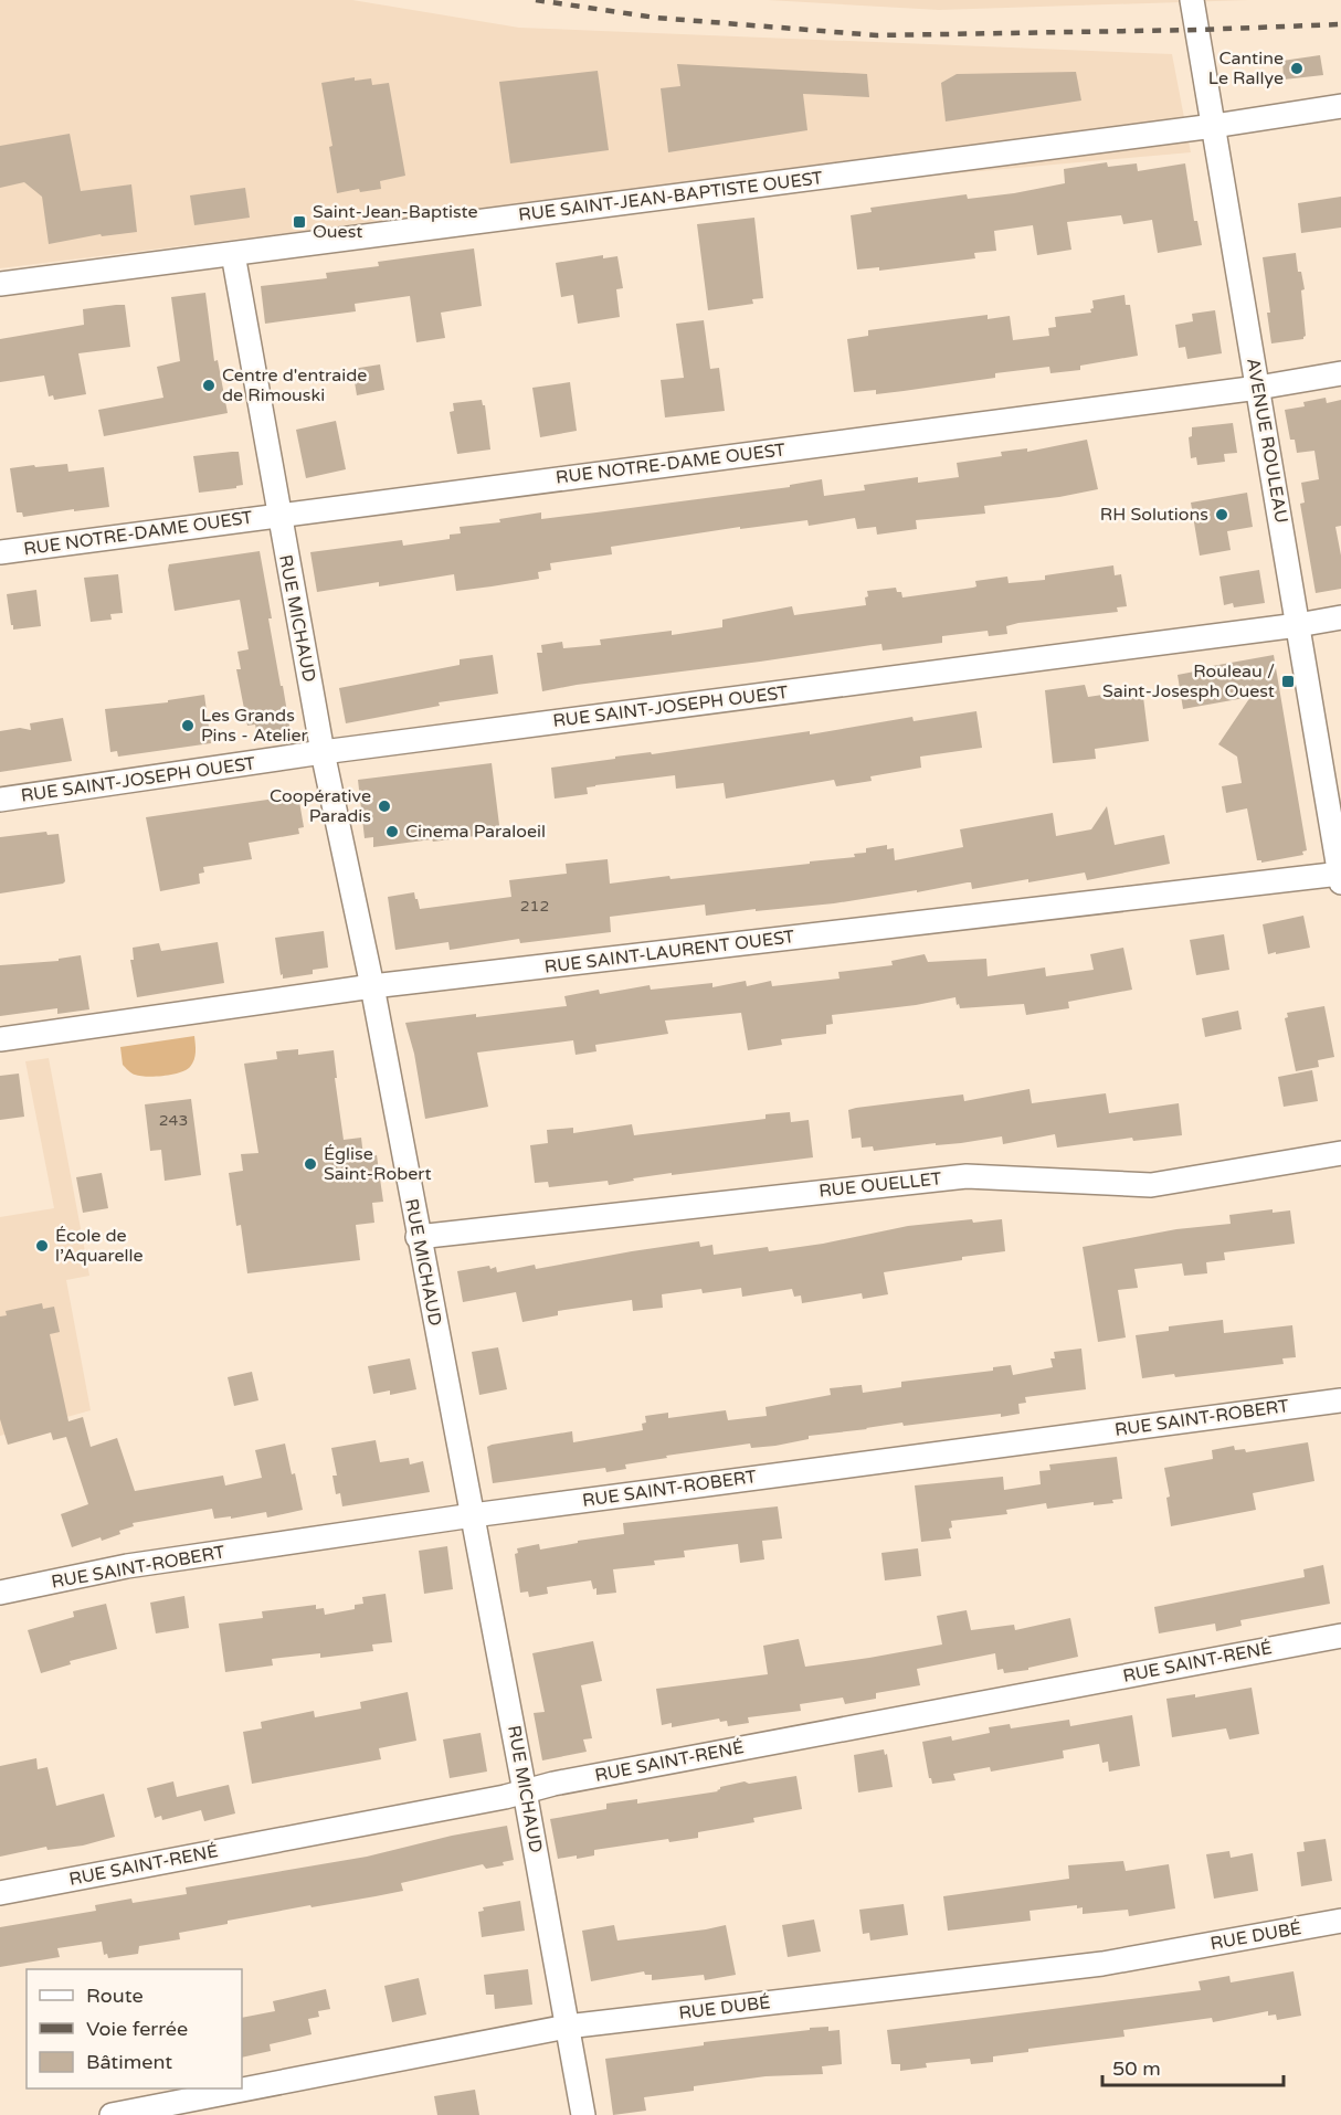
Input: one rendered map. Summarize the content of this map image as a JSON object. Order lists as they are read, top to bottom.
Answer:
{
  "streets": {
    "street": [
      "RUE SAINT-JEAN-BAPTISTE OUEST",
      "AVENUE ROULEAU",
      "RUE NOTRE-DAME OUEST",
      "RUE MICHAUD",
      "RUE SAINT-JOSEPH OUEST",
      "RUE SAINT-LAURENT OUEST",
      "RUE OUELLET",
      "RUE SAINT-ROBERT",
      "RUE SAINT-RENÉ",
      "RUE DUBÉ"
    ]
  },
  "crossings": [
    ["RUE SAINT-JEAN-BAPTISTE OUEST", "AVENUE ROULEAU"],
    ["RUE SAINT-JEAN-BAPTISTE OUEST", "RUE MICHAUD"],
    ["AVENUE ROULEAU", "RUE NOTRE-DAME OUEST"],
    ["AVENUE ROULEAU", "RUE SAINT-JOSEPH OUEST"],
    ["AVENUE ROULEAU", "RUE SAINT-LAURENT OUEST"],
    ["RUE NOTRE-DAME OUEST", "RUE MICHAUD"],
    ["RUE MICHAUD", "RUE SAINT-JOSEPH OUEST"],
    ["RUE MICHAUD", "RUE SAINT-LAURENT OUEST"],
    ["RUE MICHAUD", "RUE OUELLET"],
    ["RUE MICHAUD", "RUE SAINT-ROBERT"],
    ["RUE MICHAUD", "RUE SAINT-RENÉ"],
    ["RUE MICHAUD", "RUE DUBÉ"]
  ],
  "places": {
    "other": [
      "Cantine Le Rallye",
      "Centre d'entraide de Rimouski",
      "RH Solutions",
      "Les Grands Pins - Atelier",
      "Coopérative Paradis",
      "Cinema Paraloeil",
      "Église Saint-Robert",
      "École de l’Aquarelle"
    ],
    "transit": ["Saint-Jean-Baptiste Ouest", "Rouleau / Saint-Josesph Ouest"]
  },
  "house_numbers": ["212", "243"],
  "legend": ["Route", "Voie ferrée", "Bâtiment"],
  "scale_bar": "50 m"
}
